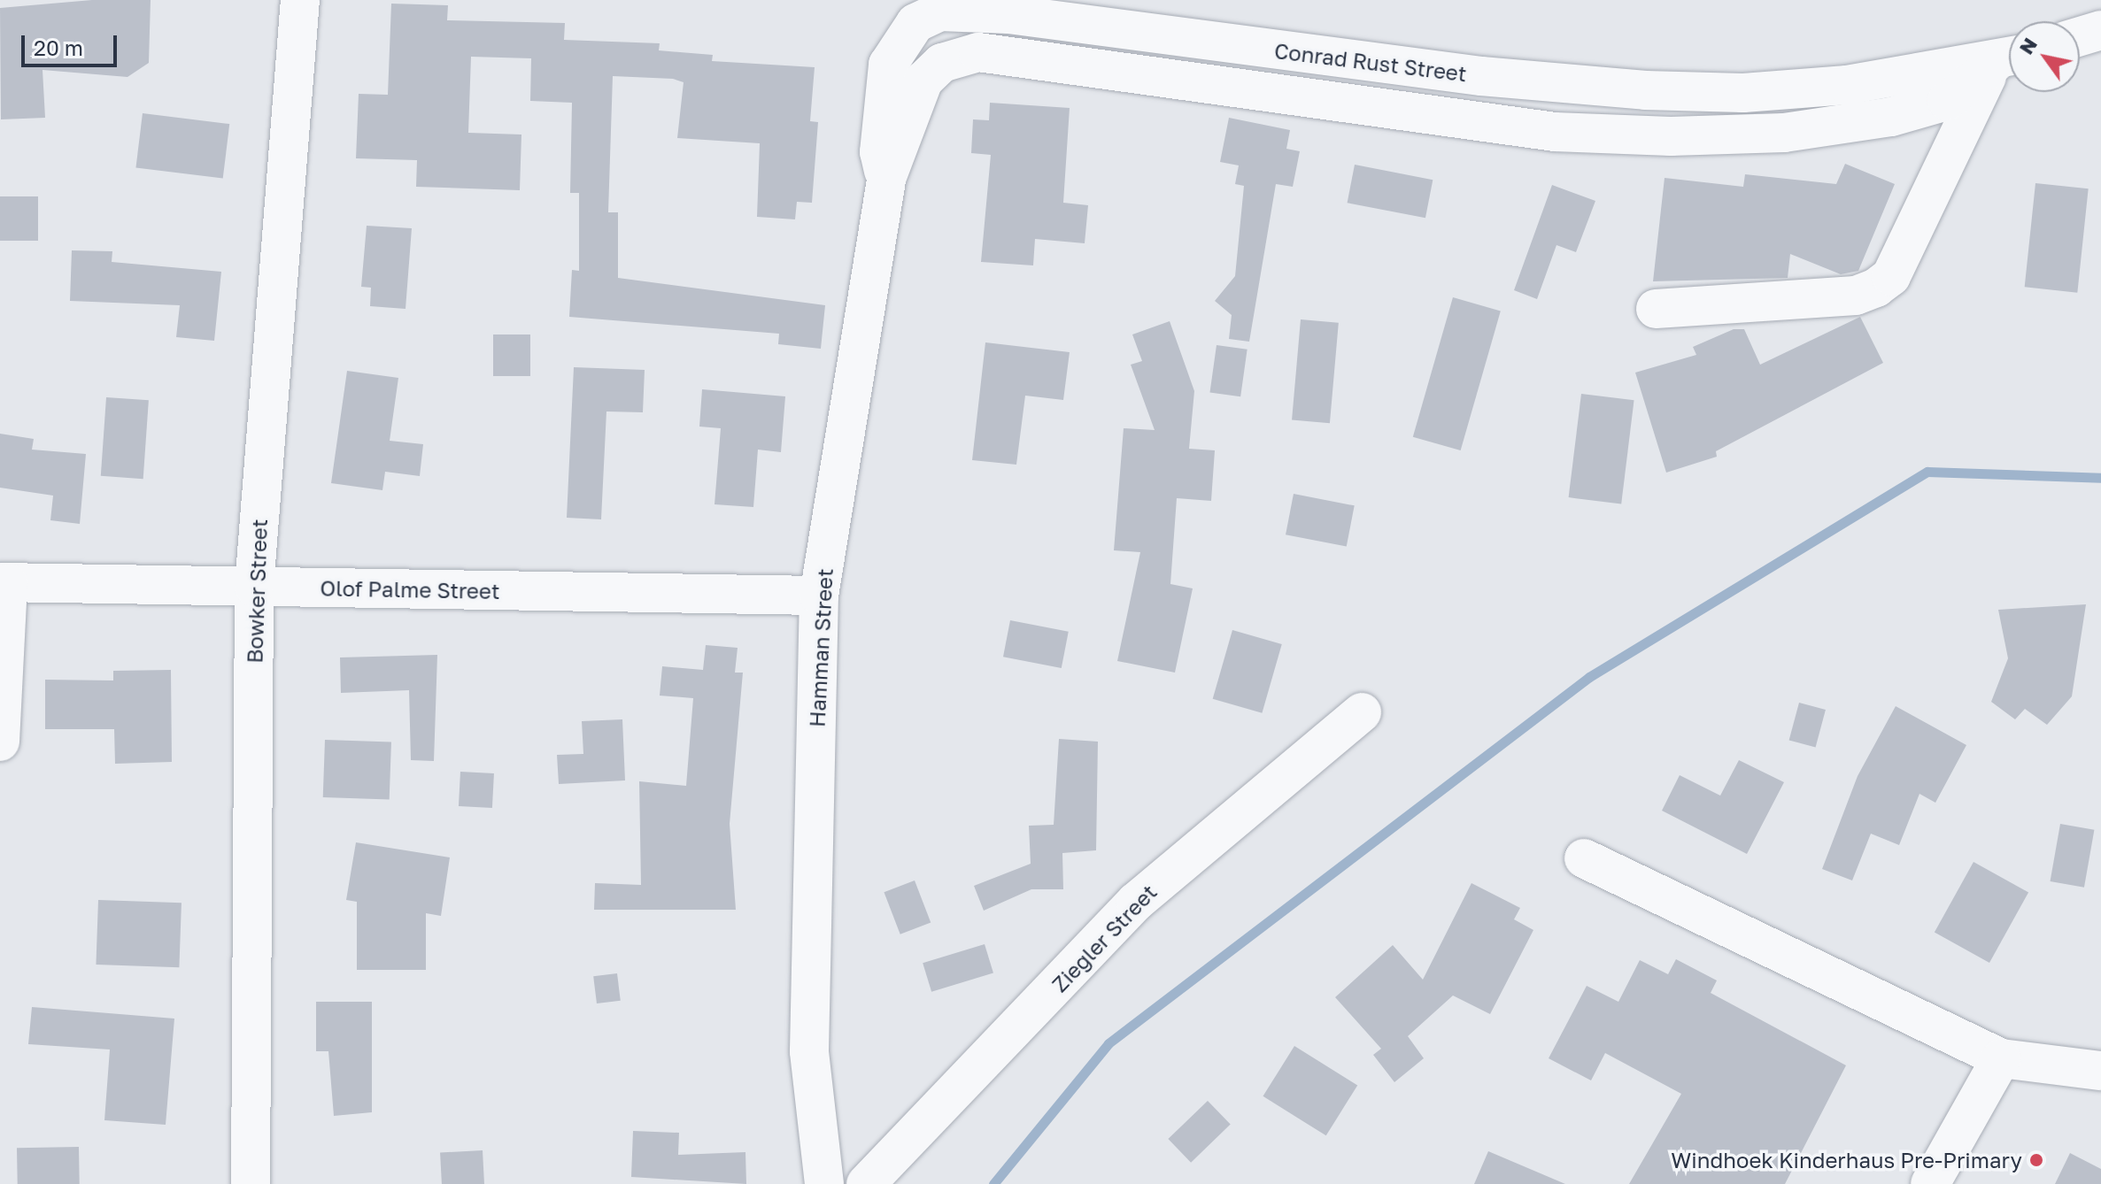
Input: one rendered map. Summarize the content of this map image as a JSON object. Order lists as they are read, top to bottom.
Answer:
{
  "streets": {
    "street": [
      "Conrad Rust Street",
      "Olof Palme Street",
      "Bowker Street",
      "Hamman Street",
      "Ziegler Street"
    ]
  },
  "crossings": [
    ["Conrad Rust Street", "Hamman Street"],
    ["Olof Palme Street", "Bowker Street"],
    ["Olof Palme Street", "Hamman Street"]
  ],
  "places": ["Windhoek Kinderhaus Pre-Primary"],
  "scale_bar": "20 m",
  "north": "top left"
}
